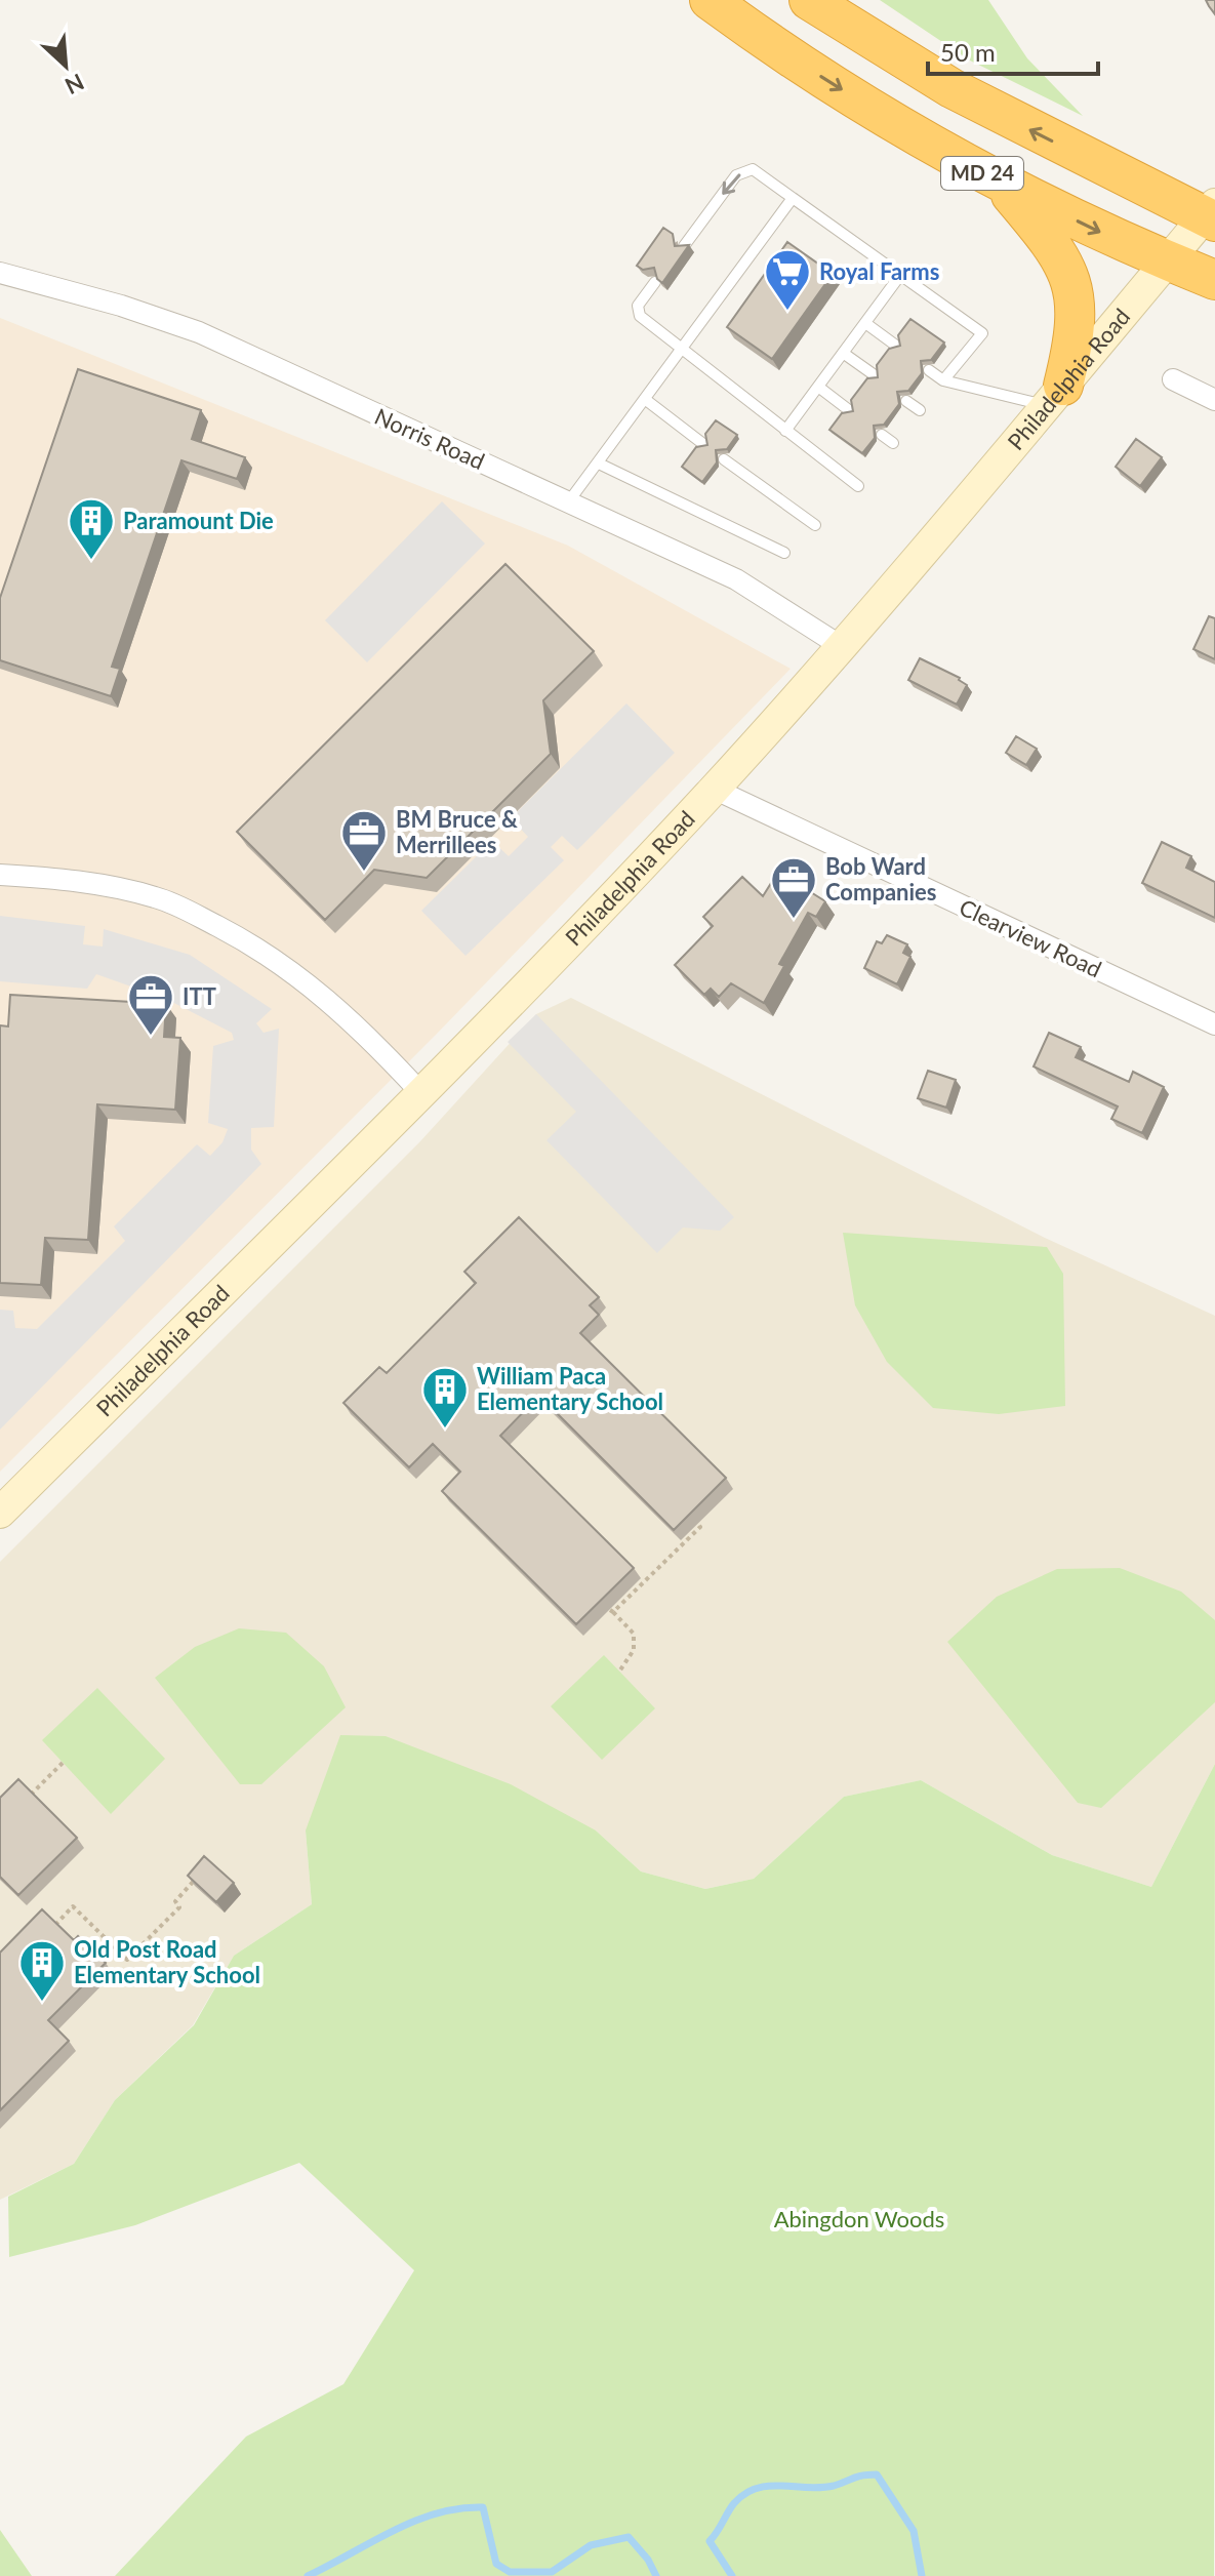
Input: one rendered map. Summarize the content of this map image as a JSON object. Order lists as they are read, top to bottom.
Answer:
{
  "streets": {
    "highway": ["MD 24"],
    "main road": ["Philadelphia Road"],
    "street": ["Norris Road", "Clearview Road"]
  },
  "crossings": [
    ["MD 24", "Philadelphia Road"],
    ["Philadelphia Road", "Norris Road"],
    ["Philadelphia Road", "Clearview Road"]
  ],
  "parks": ["Abingdon Woods"],
  "places": {
    "supermarket": ["Royal Farms"],
    "building": ["Paramount Die", "William Paca Elementary School", "Old Post Road Elementary School"],
    "office": ["BM Bruce & Merrillees", "Bob Ward Companies", "ITT"]
  },
  "scale_bar": "50 m",
  "north": "bottom right"
}
